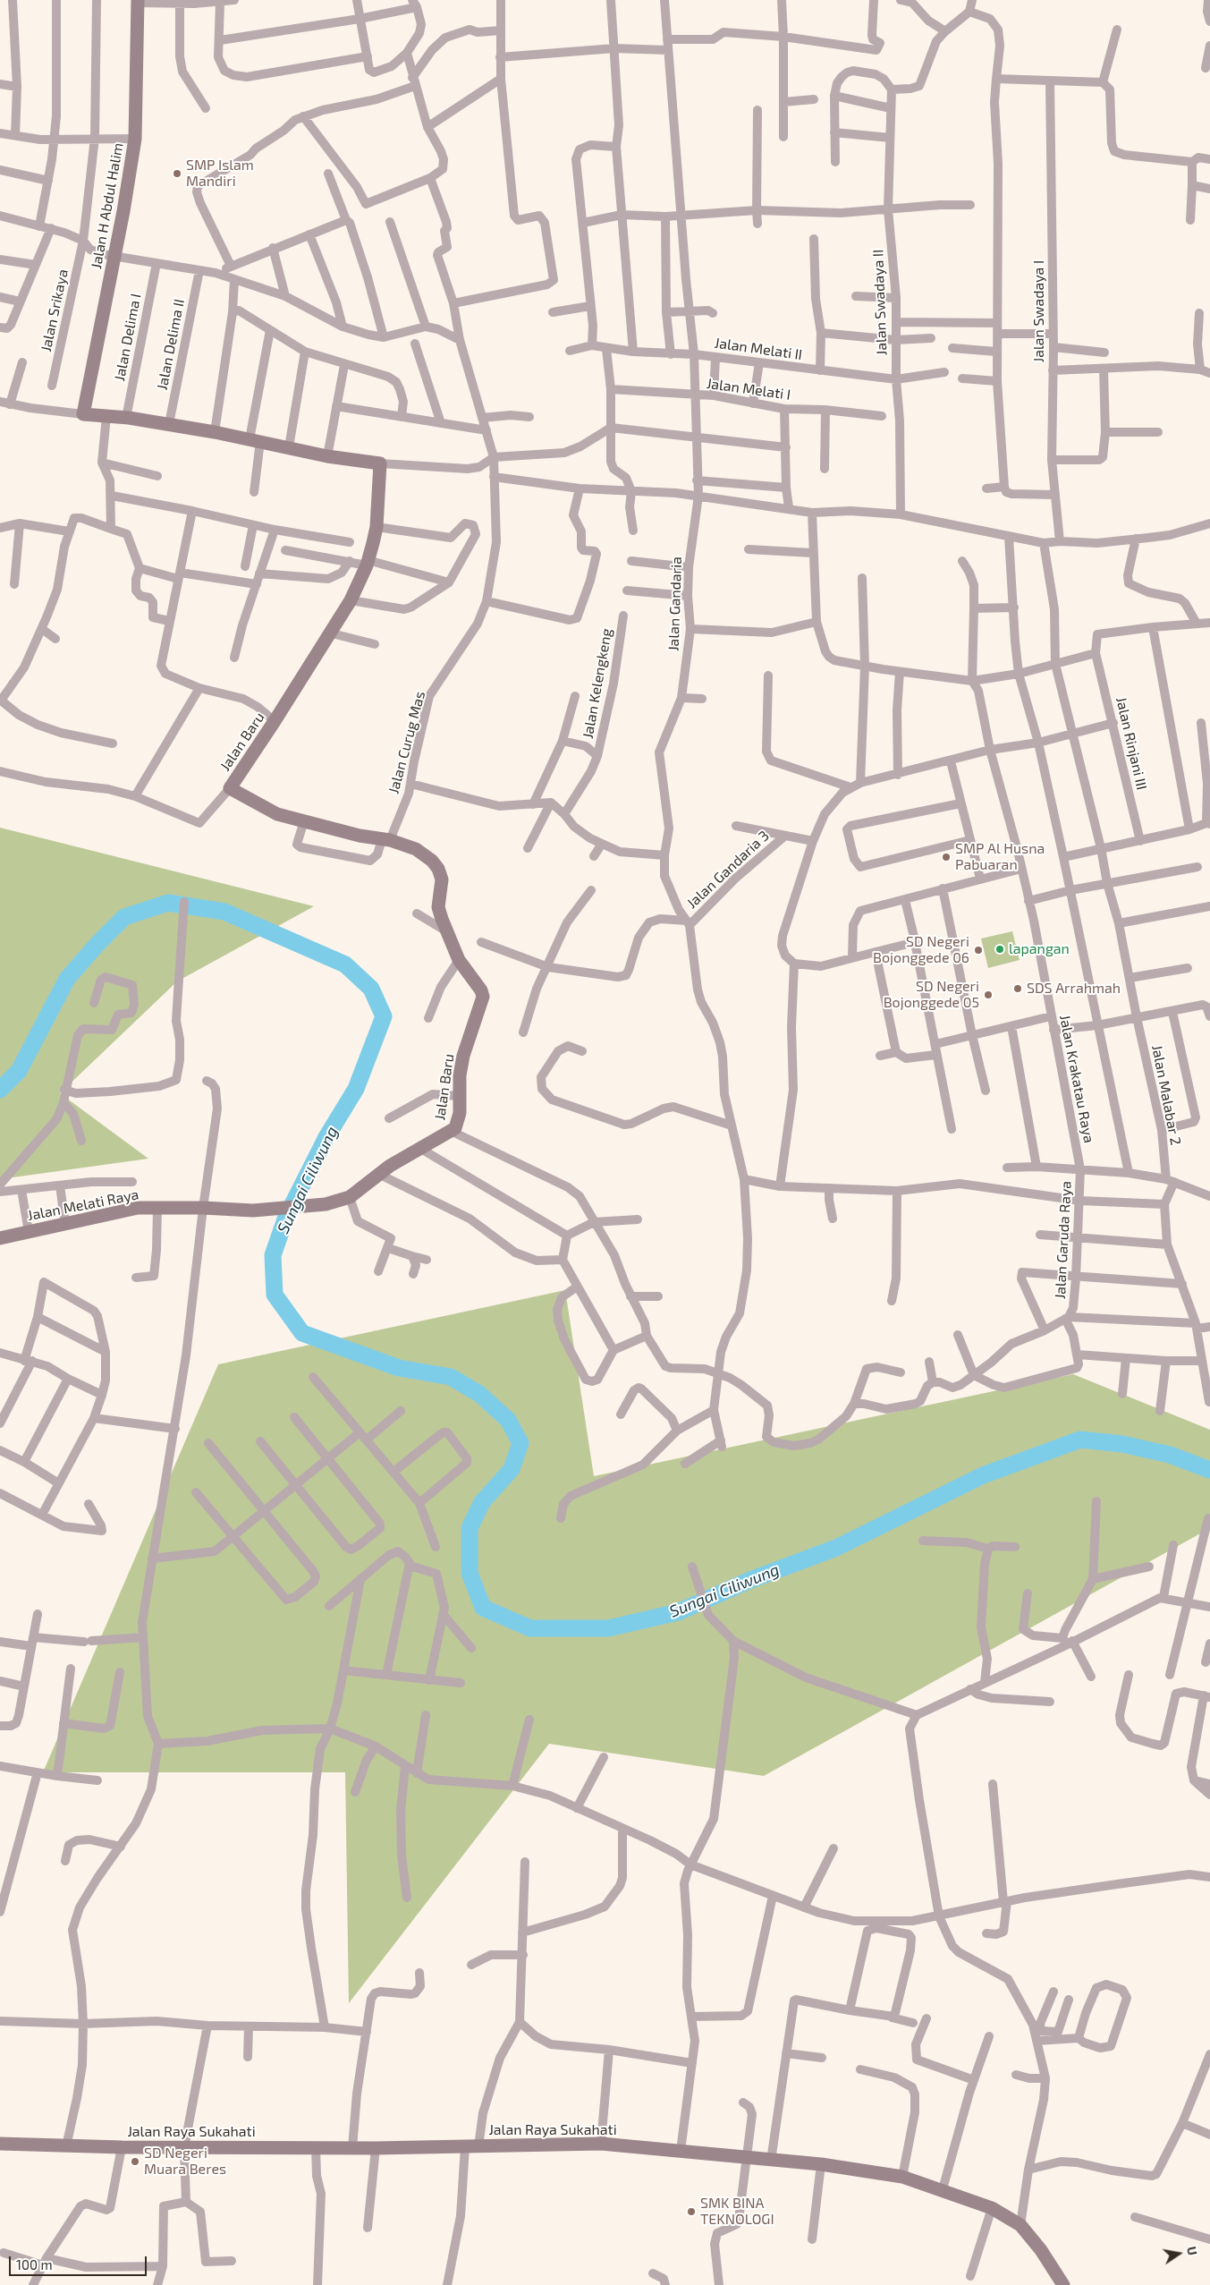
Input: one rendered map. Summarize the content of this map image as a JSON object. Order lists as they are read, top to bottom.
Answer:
{
  "streets": {
    "street": [
      "Jalan H Abdul Halim",
      "Jalan Swadaya II",
      "Jalan Srikaya",
      "Jalan Swadaya I",
      "Jalan Delima I",
      "Jalan Delima II",
      "Jalan Melati II",
      "Jalan Melati I",
      "Jalan Gandaria",
      "Jalan Kelengkeng",
      "Jalan Baru",
      "Jalan Curug Mas",
      "Jalan Rinjani III",
      "Jalan Gandaria 3",
      "Jalan Krakatau Raya",
      "Jalan Malabar 2",
      "Jalan Melati Raya",
      "Jalan Garuda Raya",
      "Jalan Raya Sukahati"
    ]
  },
  "crossings": [
    ["Jalan Swadaya II", "Jalan Melati II"],
    ["Jalan Melati II", "Jalan Gandaria"],
    ["Jalan Melati I", "Jalan Gandaria"],
    ["Jalan Gandaria", "Jalan Gandaria 3"],
    ["Jalan Baru", "Jalan Curug Mas"],
    ["Jalan Baru", "Jalan Melati Raya"],
    ["Jalan Krakatau Raya", "Jalan Garuda Raya"]
  ],
  "water": ["Sungai Ciliwung"],
  "places": [
    "SMP Islam Mandiri",
    "SMP Al Husna Pabuaran",
    "lapangan",
    "SD Negeri Bojonggede 06",
    "SDS Arrahmah",
    "SD Negeri Bojonggede 05",
    "SD Negeri Muara Beres",
    "SMK BINA TEKNOLOGI"
  ],
  "scale_bar": "100 m",
  "north": "right"
}
